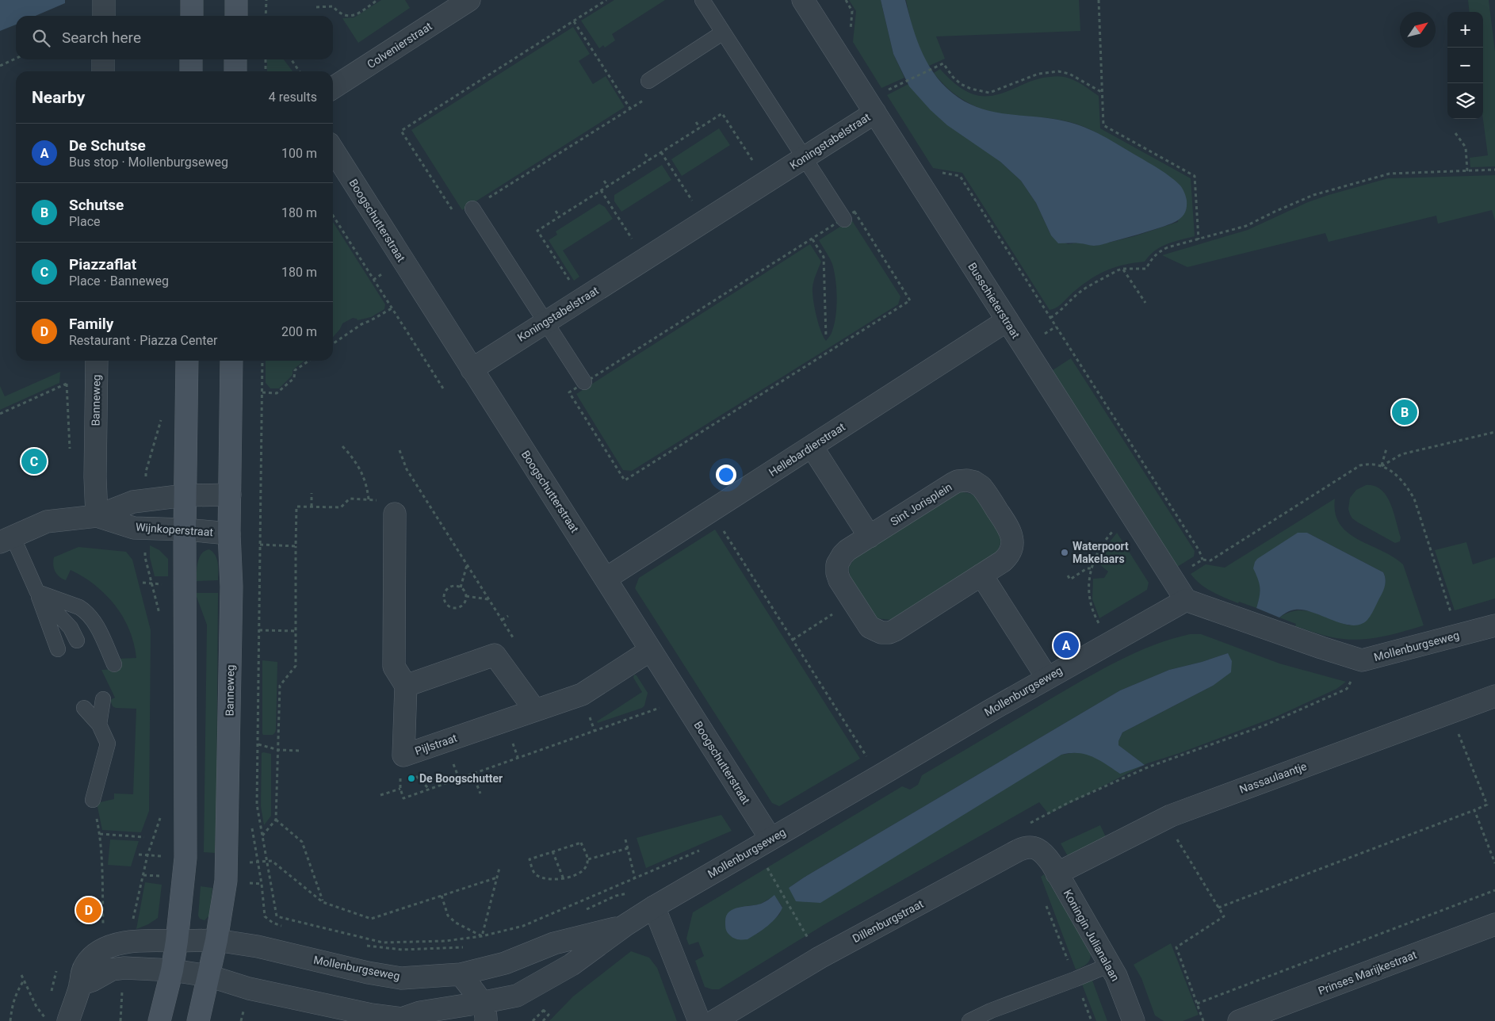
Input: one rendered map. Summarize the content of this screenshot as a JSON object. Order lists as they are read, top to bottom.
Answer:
{
  "streets": {
    "main road": ["Banneweg"],
    "street": [
      "Colvenierstraat",
      "Koningstabelstraat",
      "Boogschutterstraat",
      "Busschieterstraat",
      "Hellebardierstraat",
      "Sint Jorisplein",
      "Wijnkoperstraat",
      "Mollenburgseweg",
      "Pijlstraat",
      "Nassaulaantje",
      "Dillenburgstraat",
      "Koningin Julianalaan",
      "Prinses Marijkestraat"
    ]
  },
  "crossings": [
    ["Koningstabelstraat", "Boogschutterstraat"],
    ["Koningstabelstraat", "Busschieterstraat"],
    ["Boogschutterstraat", "Hellebardierstraat"],
    ["Boogschutterstraat", "Mollenburgseweg"],
    ["Boogschutterstraat", "Pijlstraat"],
    ["Busschieterstraat", "Hellebardierstraat"],
    ["Busschieterstraat", "Mollenburgseweg"],
    ["Banneweg", "Wijnkoperstraat"],
    ["Banneweg", "Mollenburgseweg"],
    ["Nassaulaantje", "Dillenburgstraat"],
    ["Nassaulaantje", "Koningin Julianalaan"],
    ["Dillenburgstraat", "Koningin Julianalaan"]
  ],
  "places": ["Waterpoort Makelaars", "De Boogschutter"],
  "north": "top right",
  "page": {
    "map_buttons": ["+", "−"],
    "search": "Search here",
    "heading": ["Nearby", "4 results"],
    "list": [
      {
        "mark": "A",
        "name": "De Schutse",
        "note": "Bus stop · Mollenburgseweg",
        "value": "100 m"
      },
      {
        "mark": "B",
        "name": "Schutse",
        "note": "Place",
        "value": "180 m"
      },
      {
        "mark": "C",
        "name": "Piazzaflat",
        "note": "Place · Banneweg",
        "value": "180 m"
      },
      {
        "mark": "D",
        "name": "Family",
        "note": "Restaurant · Piazza Center",
        "value": "200 m"
      }
    ],
    "pins": [
      "B",
      "C",
      "A",
      "D"
    ]
  }
}
